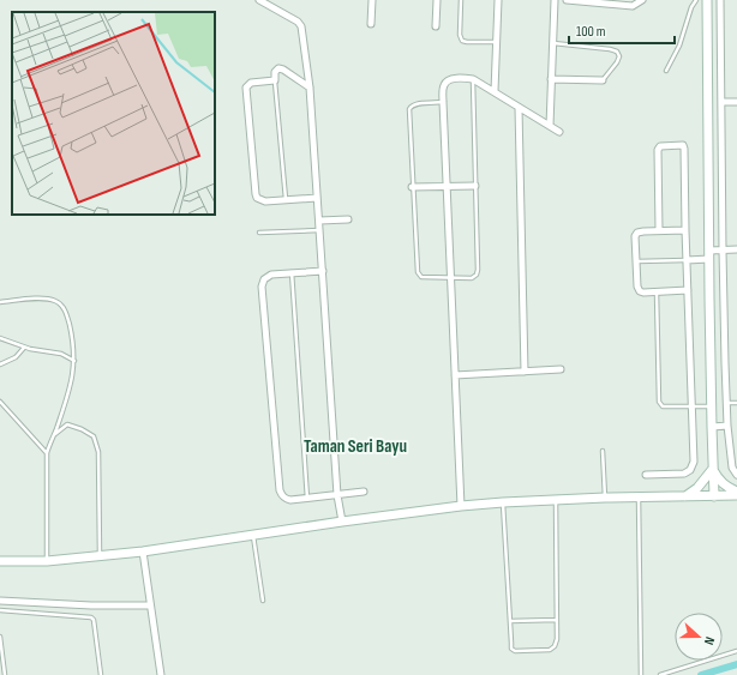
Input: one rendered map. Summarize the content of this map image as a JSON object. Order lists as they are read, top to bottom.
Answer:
{
  "districts": ["Taman Seri Bayu"],
  "scale_bar": "100 m",
  "north": "right"
}
